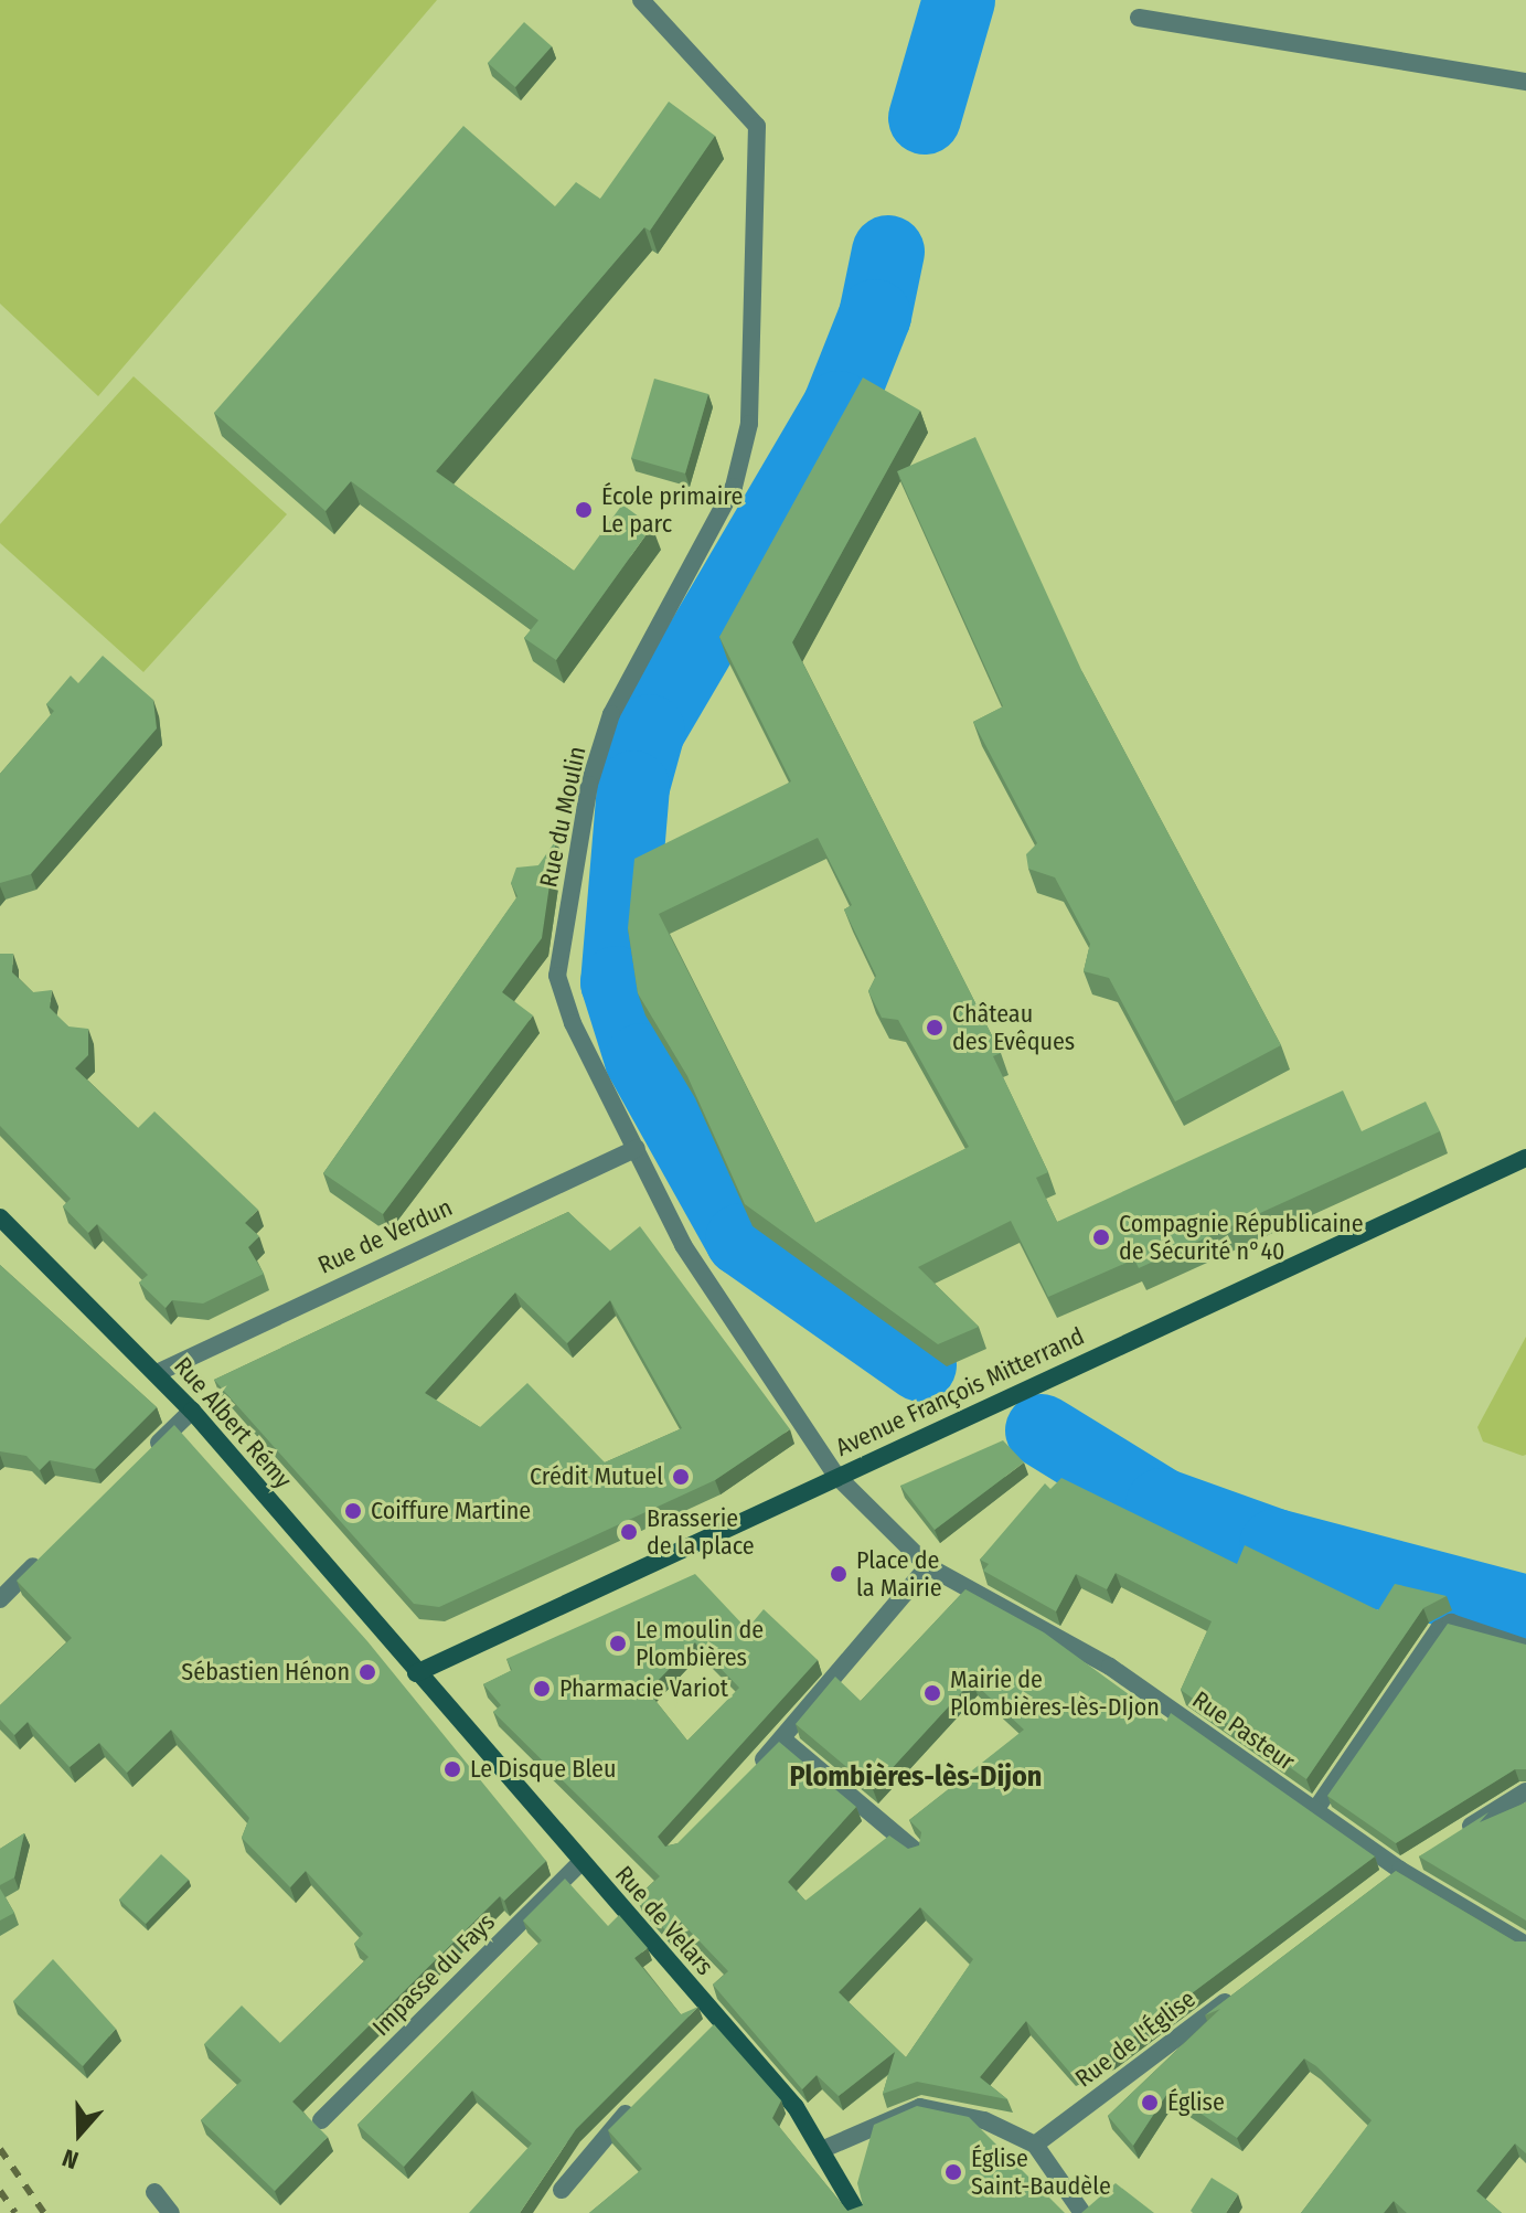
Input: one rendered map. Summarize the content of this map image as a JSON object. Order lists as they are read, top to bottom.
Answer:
{
  "streets": {
    "main road": ["Avenue François Mitterrand", "Rue Albert Rémy", "Rue de Velars"],
    "street": [
      "Rue du Moulin",
      "Rue de Verdun",
      "Rue Pasteur",
      "Impasse du Fays",
      "Rue de l'Église"
    ]
  },
  "crossings": [
    ["Rue du Moulin", "Rue de Verdun"],
    ["Rue du Moulin", "Avenue François Mitterrand"],
    ["Rue de Verdun", "Rue Albert Rémy"],
    ["Avenue François Mitterrand", "Rue Albert Rémy"],
    ["Avenue François Mitterrand", "Rue de Velars"],
    ["Rue Albert Rémy", "Rue de Velars"],
    ["Rue de Velars", "Impasse du Fays"]
  ],
  "districts": ["Plombières-lès-Dijon"],
  "places": [
    "École primaire Le parc",
    "Château des Evêques",
    "Compagnie Républicaine de Sécurité n°40",
    "Crédit Mutuel",
    "Coiffure Martine",
    "Brasserie de la place",
    "Place de la Mairie",
    "Le moulin de Plombières",
    "Sébastien Hénon",
    "Pharmacie Variot",
    "Mairie de Plombières-lès-DIjon",
    "Le Disque Bleu",
    "Église",
    "Église Saint-Baudèle"
  ],
  "north": "bottom"
}
